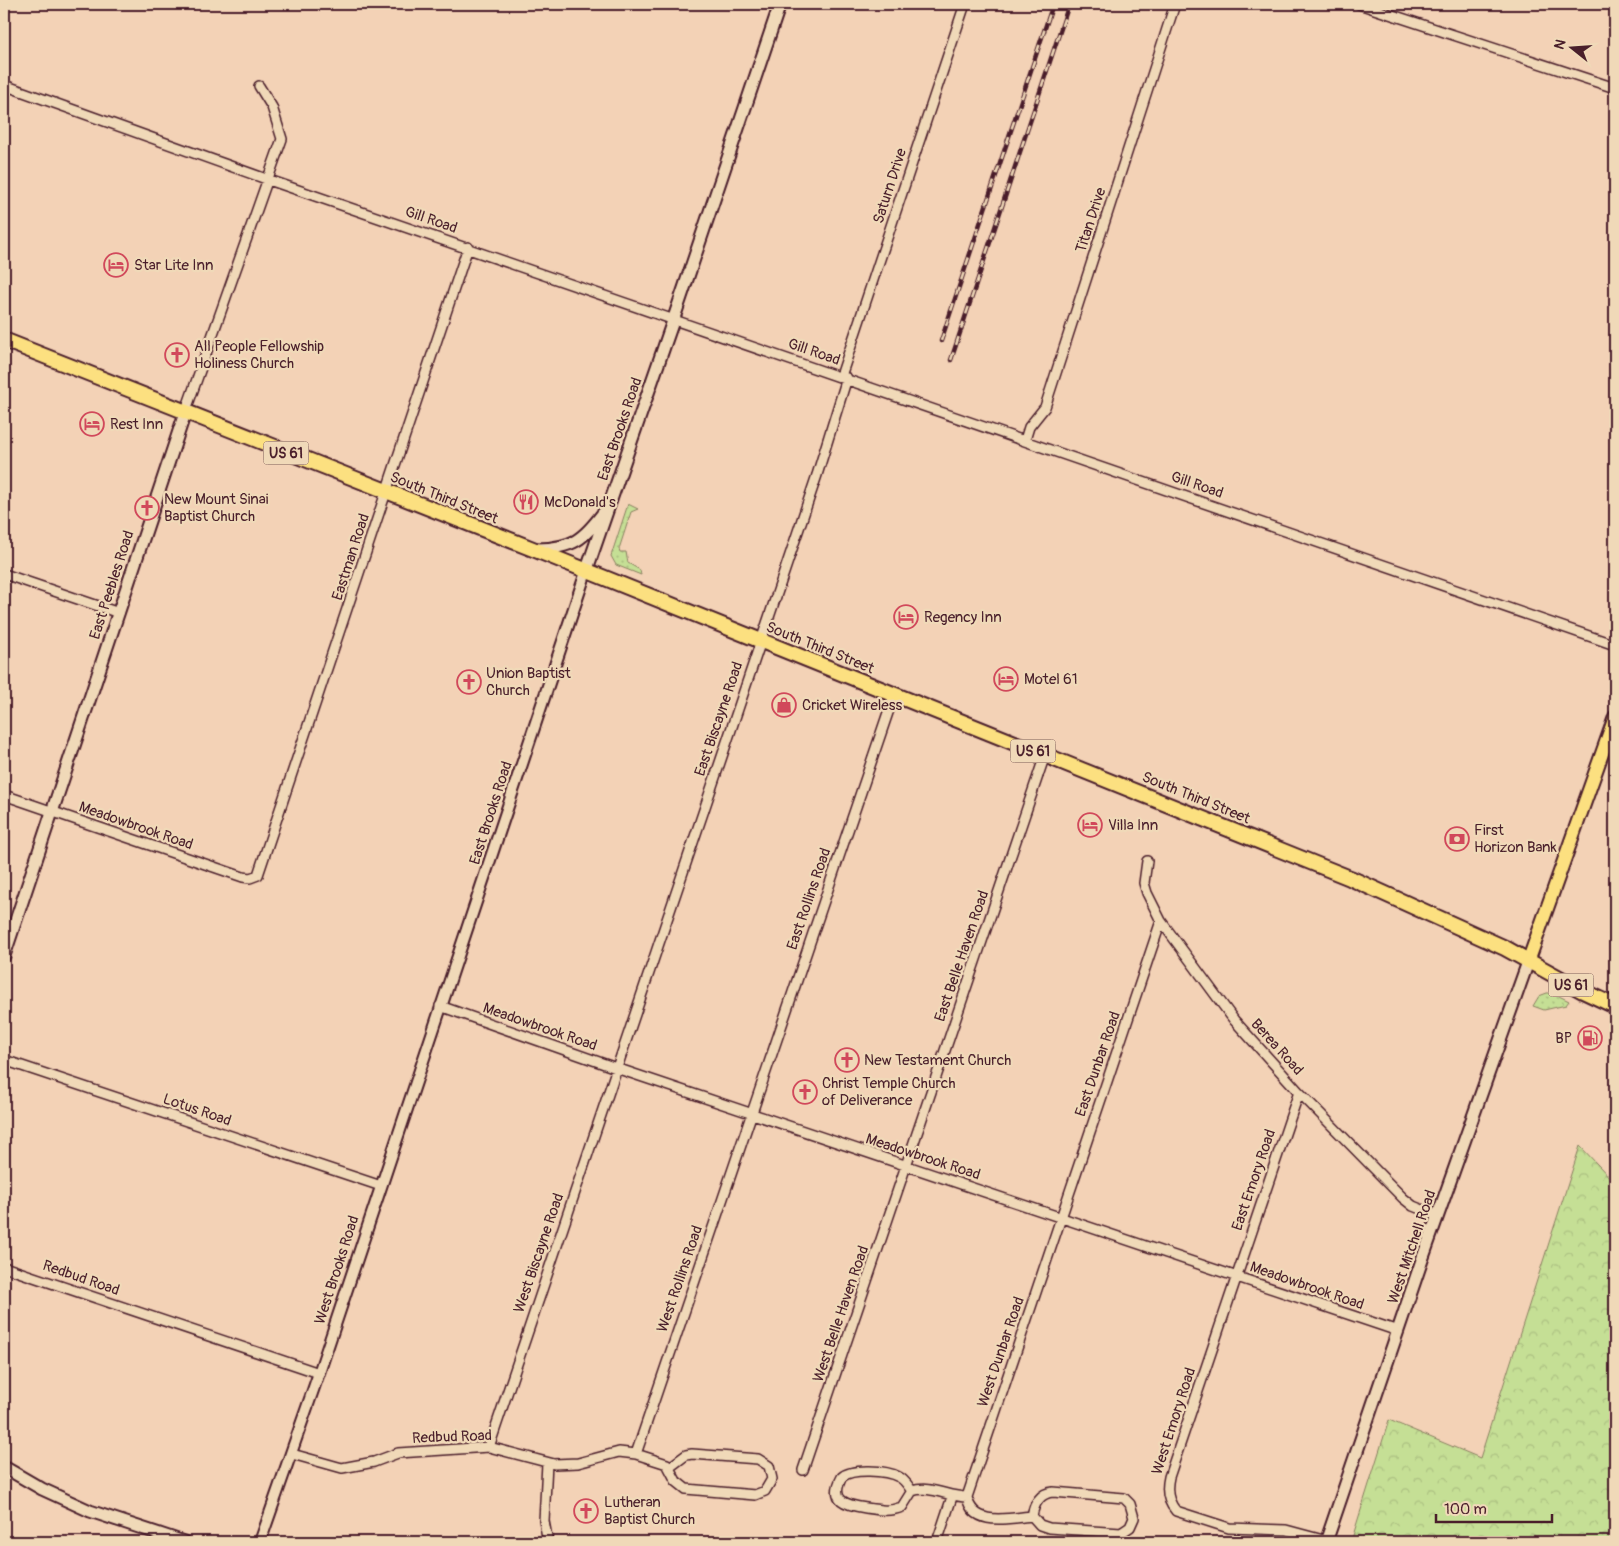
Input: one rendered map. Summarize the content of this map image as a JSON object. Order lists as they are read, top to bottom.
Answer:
{
  "streets": {
    "highway": ["US 61", "South Third Street"],
    "main road": ["East Brooks Road", "East Peebles Road", "West Mitchell Road"],
    "street": [
      "Saturn Drive",
      "Gill Road",
      "Titan Drive",
      "Eastman Road",
      "East Biscayne Road",
      "Meadowbrook Road",
      "East Rollins Road",
      "East Belle Haven Road",
      "Berea Road",
      "East Dunbar Road",
      "Lotus Road",
      "East Emory Road",
      "West Biscayne Road",
      "West Brooks Road",
      "Redbud Road",
      "West Rollins Road",
      "West Belle Haven Road",
      "West Dunbar Road",
      "West Emory Road"
    ]
  },
  "crossings": [
    ["Saturn Drive", "Gill Road"],
    ["Saturn Drive", "East Biscayne Road"],
    ["Gill Road", "Titan Drive"],
    ["Gill Road", "East Brooks Road"],
    ["Gill Road", "Eastman Road"],
    ["Gill Road", "East Peebles Road"],
    ["Gill Road", "East Biscayne Road"],
    ["East Brooks Road", "South Third Street"],
    ["East Brooks Road", "Meadowbrook Road"],
    ["East Brooks Road", "West Brooks Road"],
    ["South Third Street", "Eastman Road"],
    ["South Third Street", "East Peebles Road"],
    ["South Third Street", "East Biscayne Road"],
    ["South Third Street", "East Rollins Road"],
    ["South Third Street", "East Belle Haven Road"],
    ["South Third Street", "West Mitchell Road"],
    ["Eastman Road", "Meadowbrook Road"],
    ["East Peebles Road", "Meadowbrook Road"],
    ["East Biscayne Road", "Meadowbrook Road"],
    ["East Biscayne Road", "West Biscayne Road"],
    ["Meadowbrook Road", "East Rollins Road"],
    ["Meadowbrook Road", "East Belle Haven Road"],
    ["Meadowbrook Road", "East Dunbar Road"],
    ["Meadowbrook Road", "East Emory Road"],
    ["Meadowbrook Road", "West Mitchell Road"],
    ["Meadowbrook Road", "West Biscayne Road"],
    ["Meadowbrook Road", "West Brooks Road"],
    ["Meadowbrook Road", "West Rollins Road"],
    ["Meadowbrook Road", "West Belle Haven Road"],
    ["Meadowbrook Road", "West Dunbar Road"],
    ["Meadowbrook Road", "West Emory Road"],
    ["East Rollins Road", "West Rollins Road"],
    ["East Belle Haven Road", "West Belle Haven Road"],
    ["Berea Road", "East Dunbar Road"],
    ["Berea Road", "East Emory Road"],
    ["Berea Road", "West Mitchell Road"],
    ["East Dunbar Road", "West Dunbar Road"],
    ["Lotus Road", "West Brooks Road"],
    ["East Emory Road", "West Emory Road"],
    ["West Mitchell Road", "West Emory Road"],
    ["West Biscayne Road", "Redbud Road"],
    ["West Brooks Road", "Redbud Road"],
    ["Redbud Road", "West Rollins Road"]
  ],
  "places": {
    "hotel": [
      "Star Lite Inn",
      "Rest Inn",
      "Regency Inn",
      "Motel 61",
      "Villa Inn"
    ],
    "church": [
      "All People Fellowship Holiness Church",
      "New Mount Sinai Baptist Church",
      "Union Baptist Church",
      "New Testament Church",
      "Christ Temple Church of Deliverance",
      "Lutheran Baptist Church"
    ],
    "restaurant": ["McDonald's"],
    "shop": ["Cricket Wireless"],
    "bank": ["First Horizon Bank"],
    "fuel station": ["BP"]
  },
  "scale_bar": "100 m",
  "north": "left"
}
